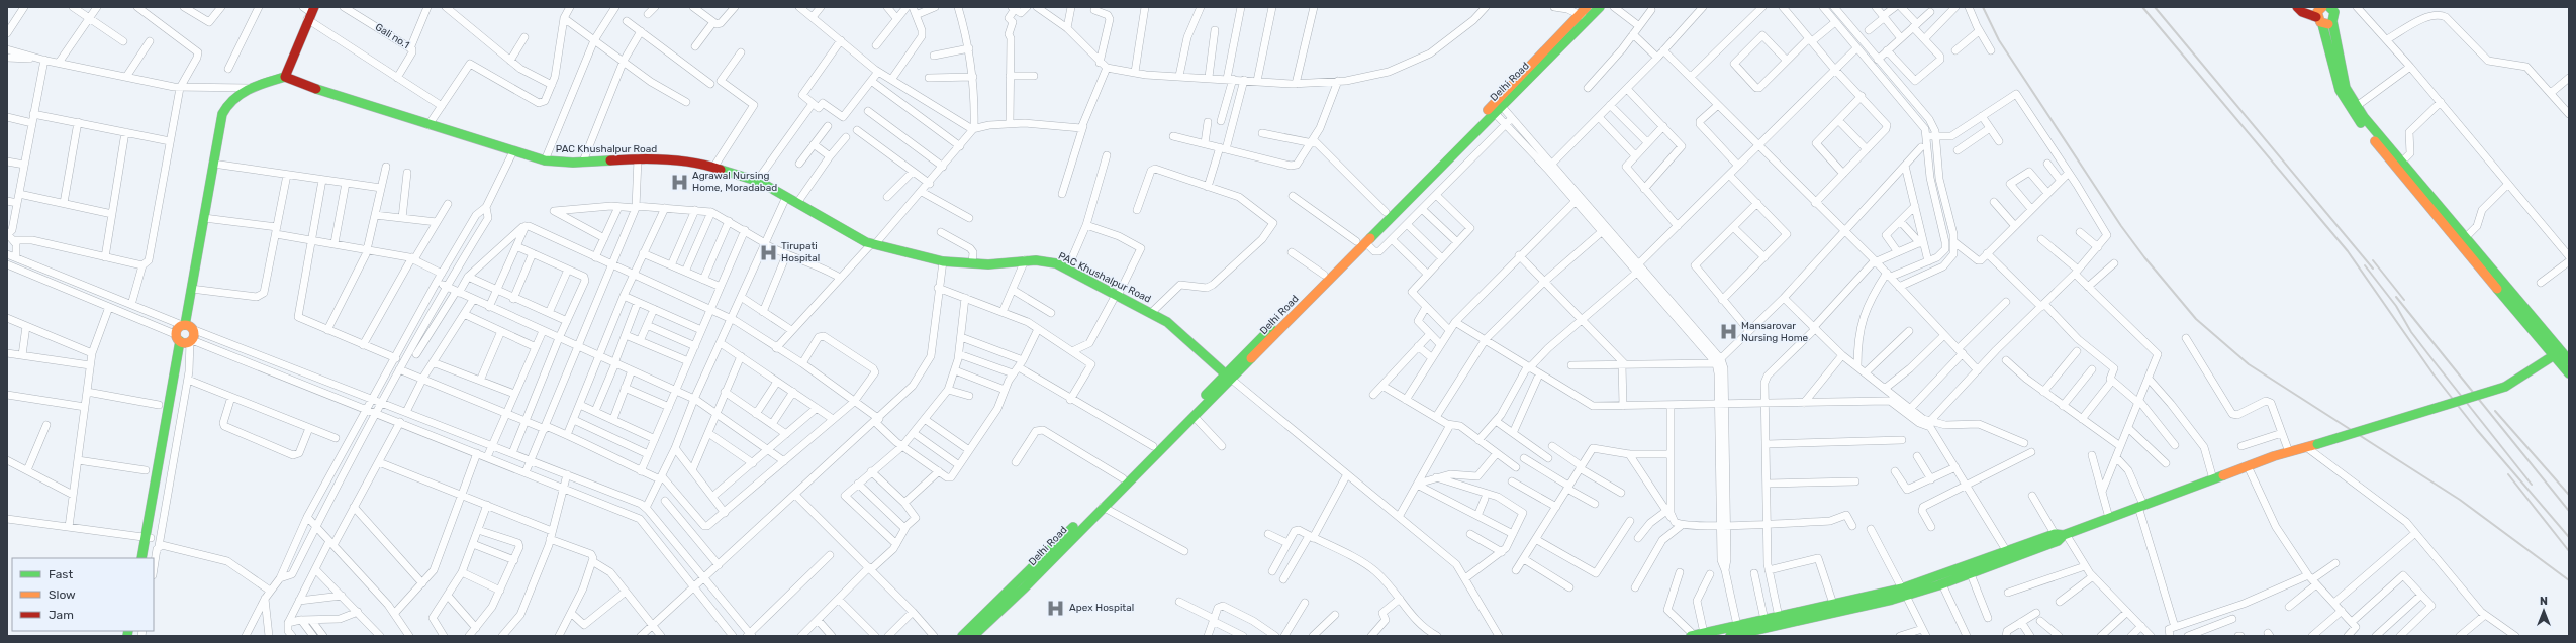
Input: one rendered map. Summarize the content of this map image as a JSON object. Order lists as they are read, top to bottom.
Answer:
{
  "streets": {
    "main road": ["Delhi Road", "PAC Khushalpur Road"],
    "street": ["Gali no.1"]
  },
  "crossings": [
    ["Delhi Road", "PAC Khushalpur Road"]
  ],
  "places": {
    "hospital": [
      "Agrawal Nursing Home, Moradabad",
      "Tirupati Hospital",
      "Mansarovar Nursing Home",
      "Apex Hospital"
    ]
  },
  "legend": ["Fast", "Slow", "Jam"],
  "north": "top"
}
